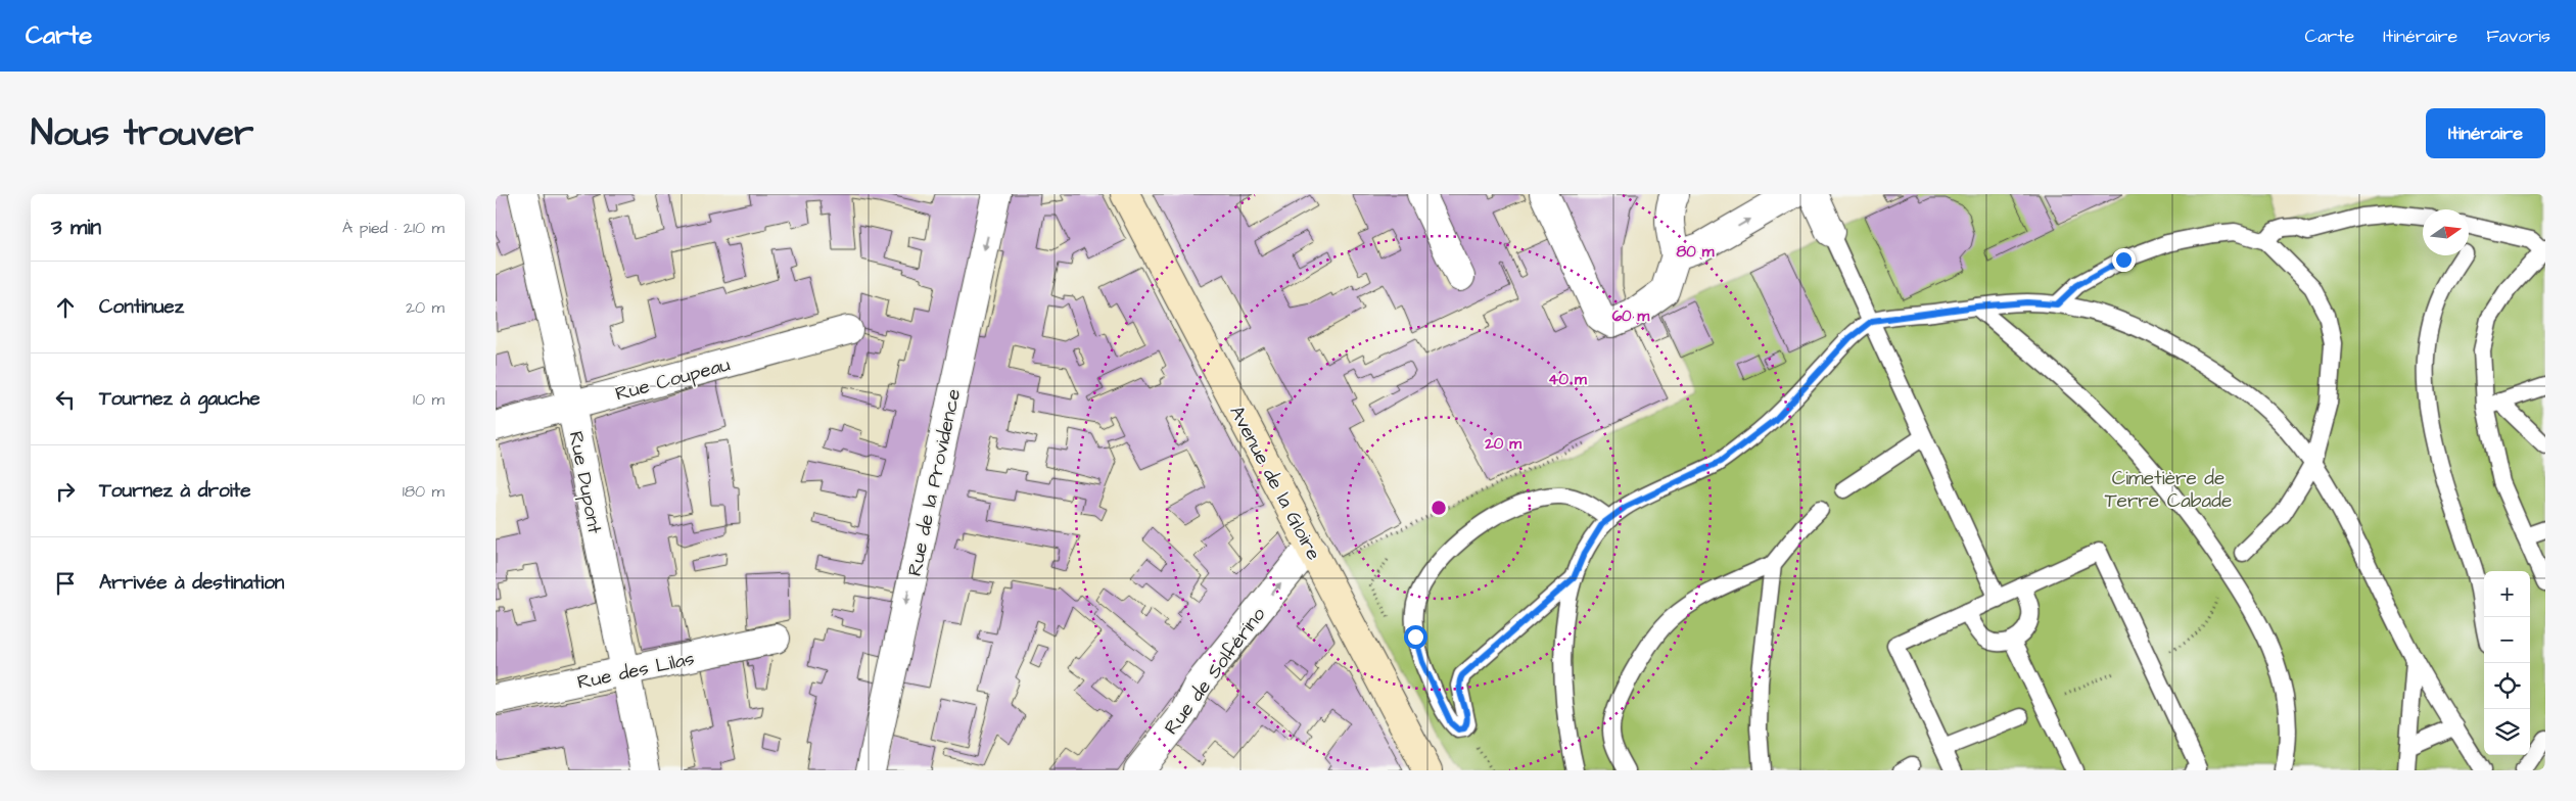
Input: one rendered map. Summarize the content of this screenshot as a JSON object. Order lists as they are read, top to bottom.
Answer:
{
  "streets": {
    "street": [
      "Rue Coupeau",
      "Rue Dupont",
      "Rue de la Providence",
      "Avenue de la Gloire",
      "Rue des Lilas",
      "Rue de Solférino"
    ]
  },
  "crossings": [
    ["Rue Coupeau", "Rue Dupont"],
    ["Rue Dupont", "Rue des Lilas"],
    ["Avenue de la Gloire", "Rue de Solférino"]
  ],
  "one_way": ["Rue de la Providence", "Rue de Solférino"],
  "parks": ["Cimetière de Terre Cabade"],
  "north": "right",
  "page": {
    "header": "Carte",
    "nav": ["Carte", "Itinéraire", "Favoris"],
    "title": "Nous trouver",
    "buttons": "Itinéraire",
    "heading": ["3 min", "À pied · 210 m"],
    "list": [
      ["Continuez", "20 m"],
      ["Tournez à gauche", "10 m"],
      ["Tournez à droite", "180 m"],
      "Arrivée à destination"
    ],
    "map_buttons": ["+", "−"]
  },
  "rings": [
    "80 m",
    "60 m",
    "40 m",
    "20 m"
  ]
}
